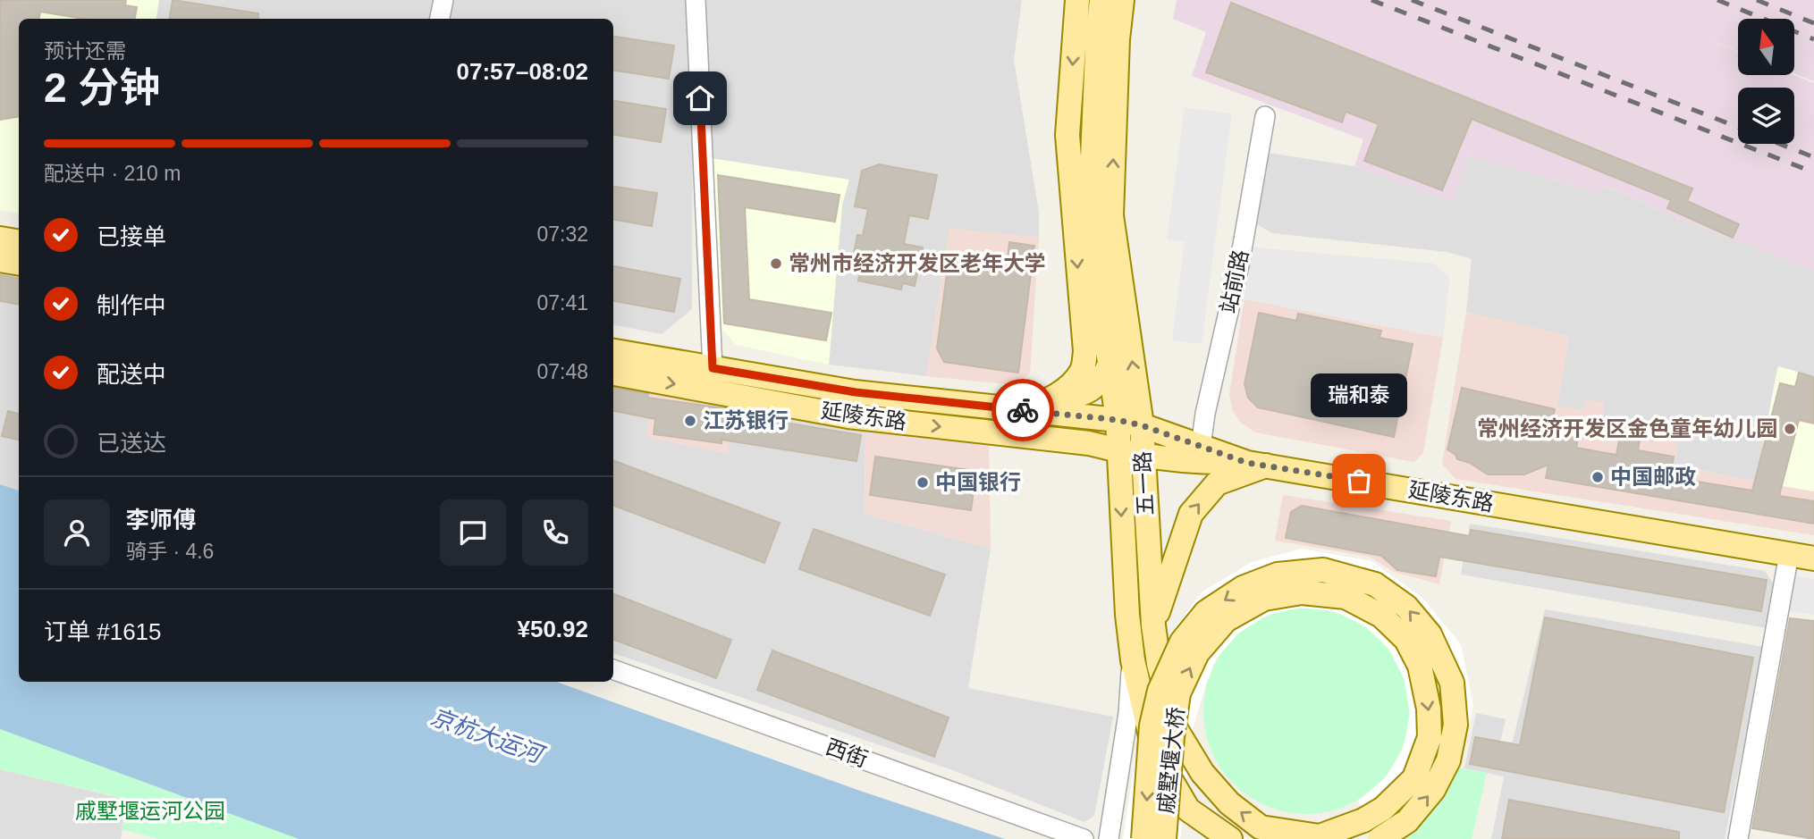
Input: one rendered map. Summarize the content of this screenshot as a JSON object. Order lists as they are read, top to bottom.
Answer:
{
  "streets": {
    "main road": ["延陵东路", "五一路", "戚墅堰大桥"],
    "street": ["站前路", "西街"]
  },
  "crossings": [
    ["站前路", "延陵东路"],
    ["延陵东路", "五一路"],
    ["五一路", "戚墅堰大桥"]
  ],
  "water": ["京杭大运河"],
  "parks": ["戚墅堰运河公园"],
  "places": [
    "常州市经济开发区老年大学",
    "江苏银行",
    "常州经济开发区金色童年幼儿园",
    "中国邮政",
    "瑞和泰",
    "中国银行"
  ],
  "north": "top",
  "page": {
    "heading": ["2 分钟", "预计还需", "07:57–08:02"],
    "panel": [
      "李师傅",
      "骑手 · 4.6",
      "订单 #1615",
      "¥50.92"
    ],
    "bar": "配送中 · 210 m",
    "list": [
      ["已接单", "07:32"],
      ["制作中", "07:41"],
      ["配送中", "07:48"],
      "已送达"
    ],
    "bubble": "瑞和泰"
  }
}
